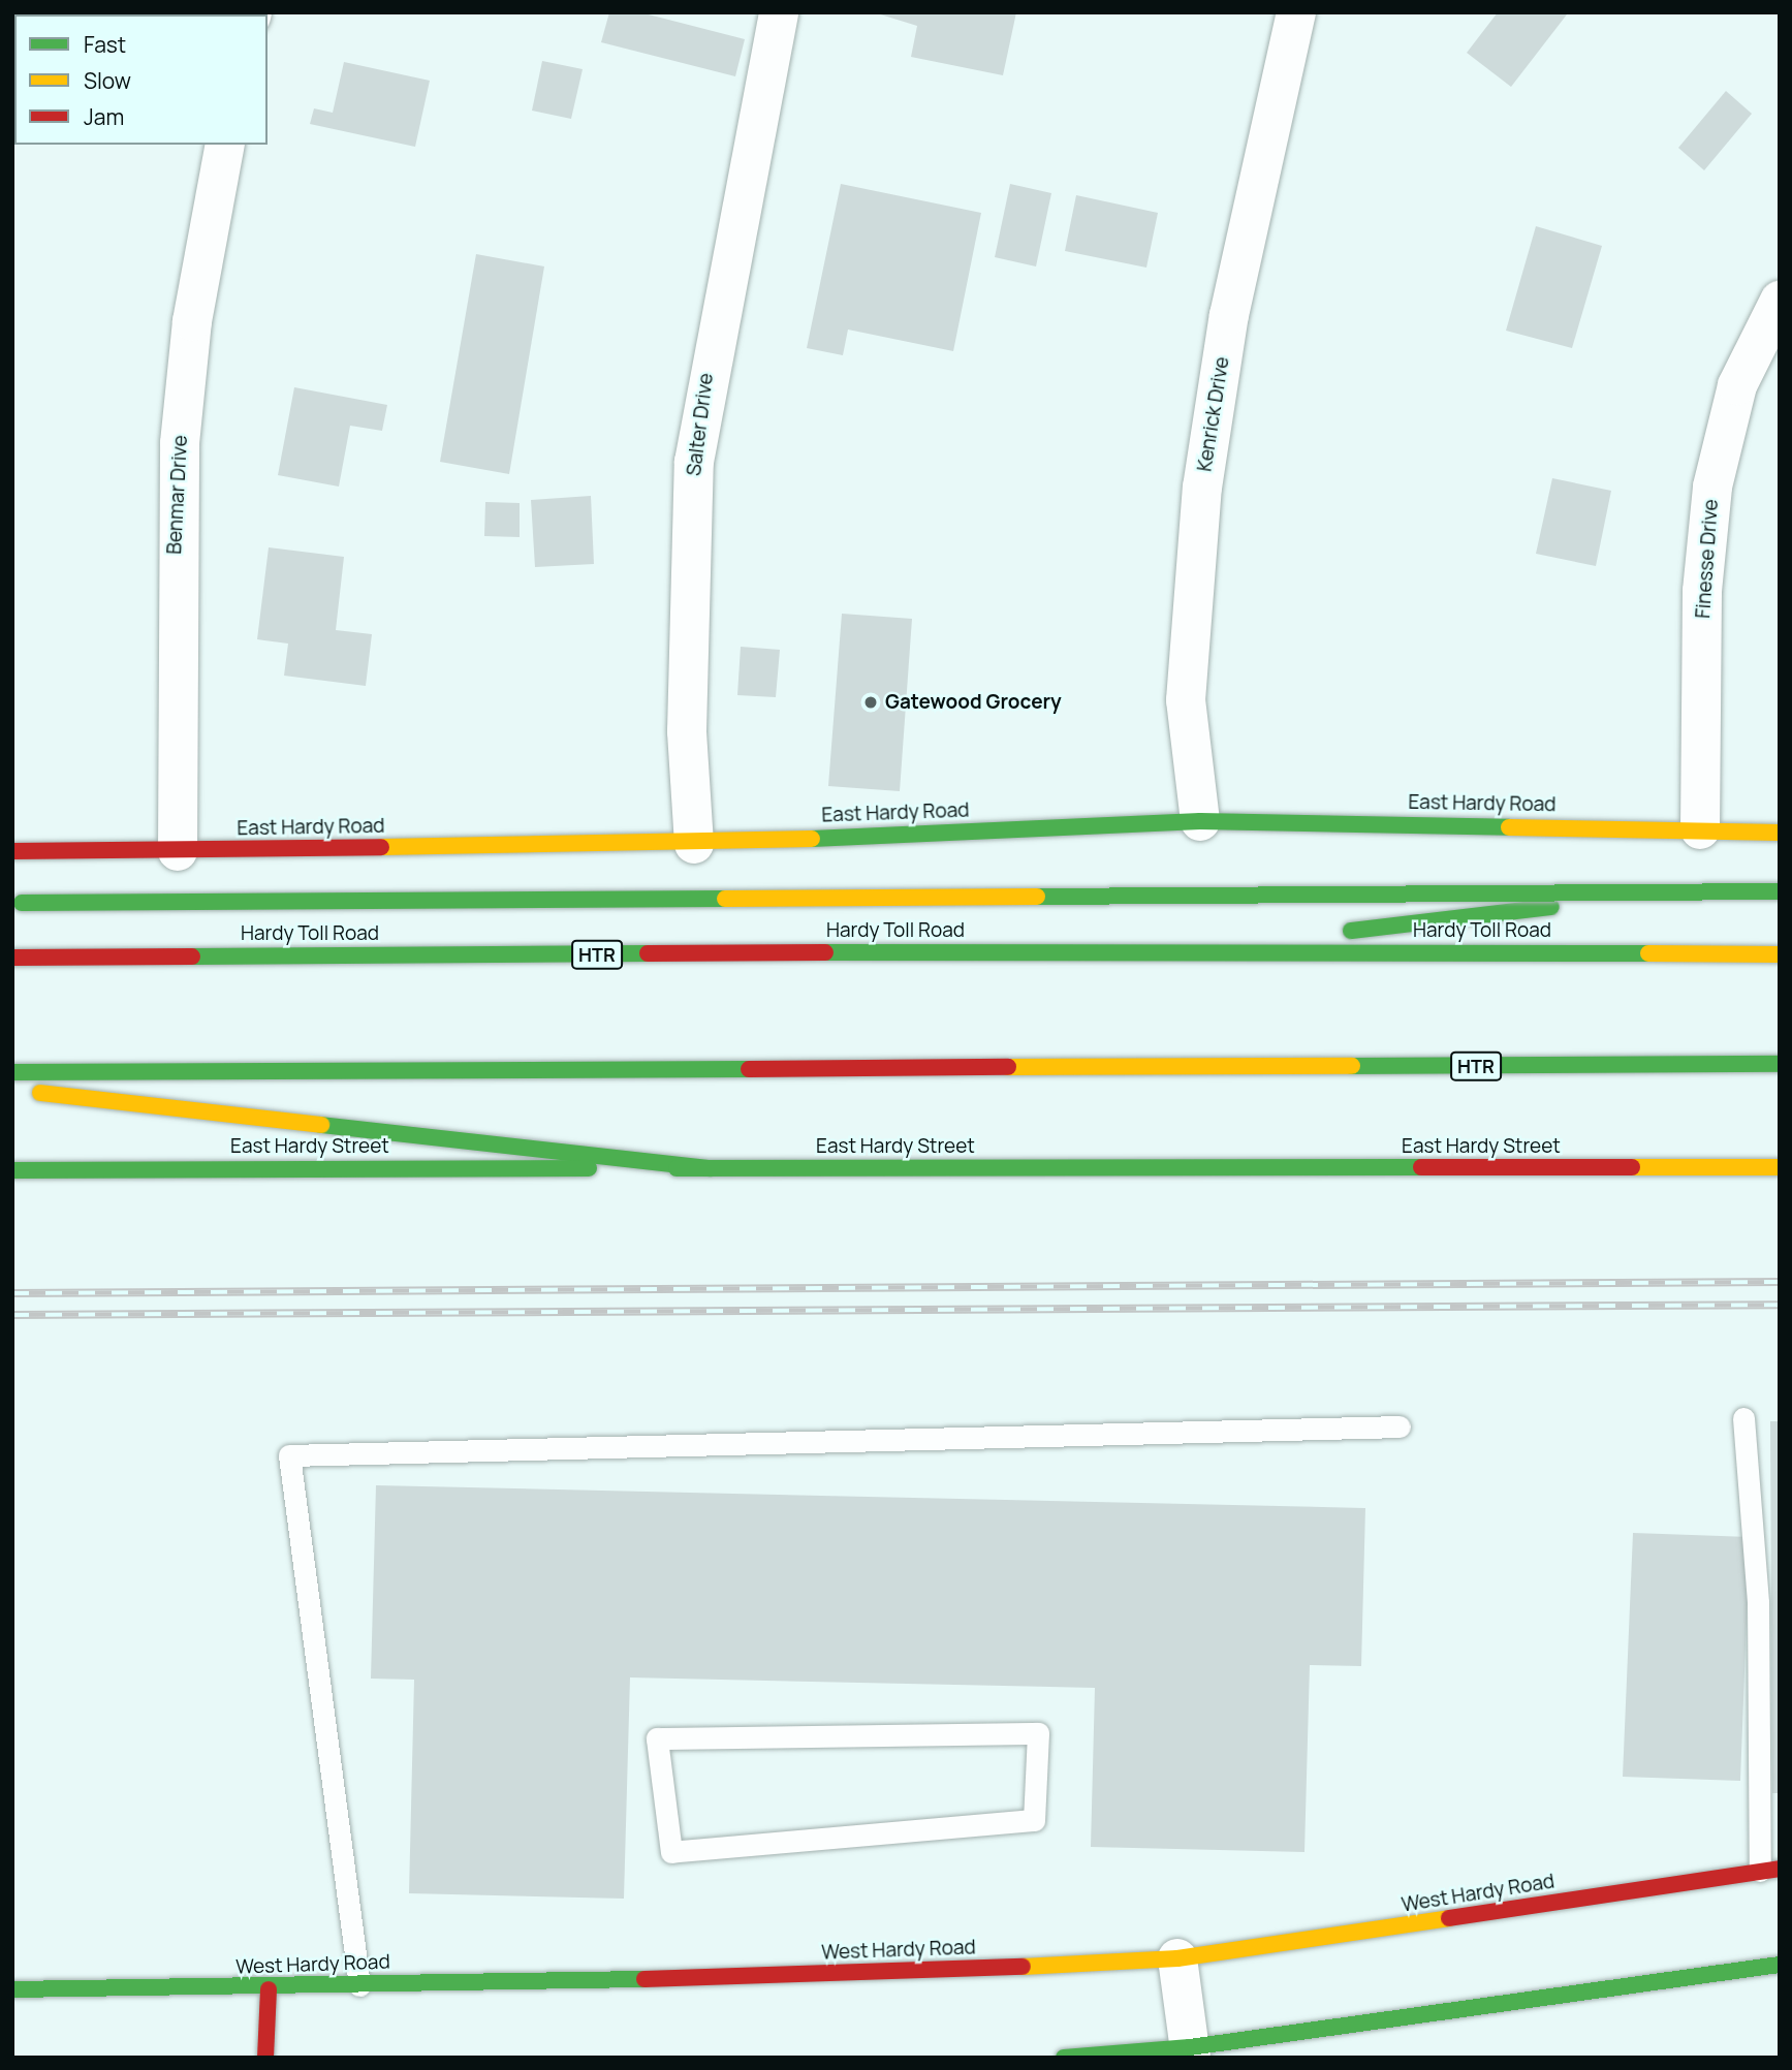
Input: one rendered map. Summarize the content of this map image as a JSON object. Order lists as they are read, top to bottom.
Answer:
{
  "streets": {
    "main road": [
      "East Hardy Road",
      "Hardy Toll Road",
      "HTR",
      "East Hardy Street",
      "West Hardy Road"
    ],
    "street": [
      "Kenrick Drive",
      "Salter Drive",
      "Benmar Drive",
      "Finesse Drive"
    ]
  },
  "crossings": [
    ["Kenrick Drive", "East Hardy Road"],
    ["Salter Drive", "East Hardy Road"],
    ["Benmar Drive", "East Hardy Road"],
    ["Finesse Drive", "East Hardy Road"]
  ],
  "places": ["Gatewood Grocery"],
  "legend": ["Fast", "Slow", "Jam"]
}
